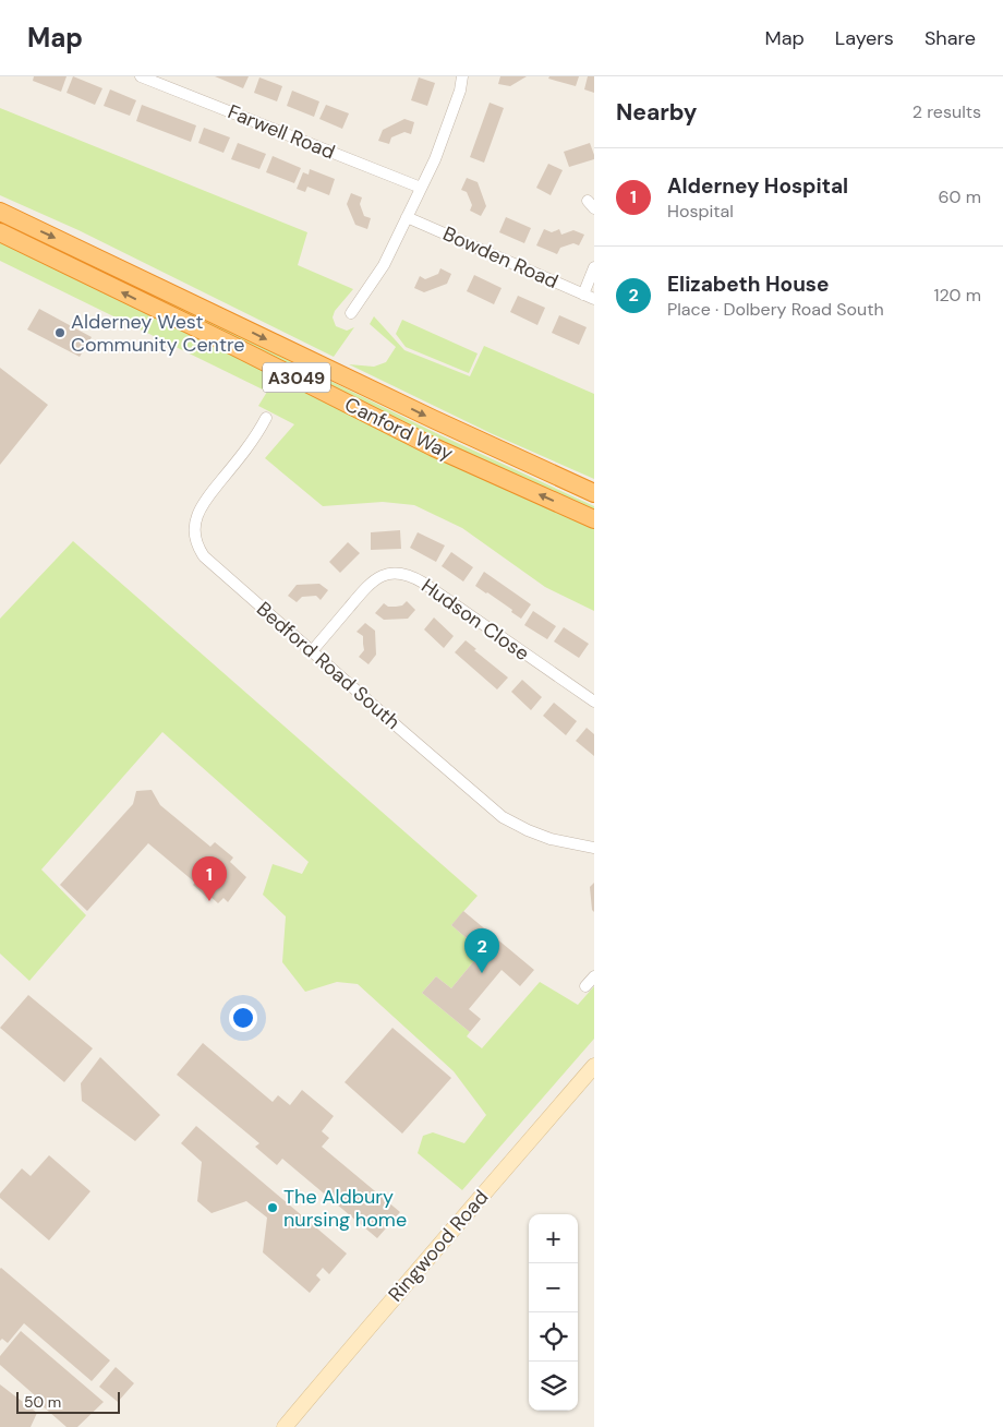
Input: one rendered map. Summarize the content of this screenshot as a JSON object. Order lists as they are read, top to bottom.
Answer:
{
  "streets": {
    "highway": ["A3049", "Canford Way"],
    "main road": ["Ringwood Road"],
    "street": [
      "Farwell Road",
      "Bowden Road",
      "Hudson Close",
      "Bedford Road South"
    ]
  },
  "crossings": [
    ["Hudson Close", "Bedford Road South"]
  ],
  "places": ["Alderney West Community Centre", "The Aldbury nursing home"],
  "scale_bar": "50 m",
  "page": {
    "header": "Map",
    "nav": ["Map", "Layers", "Share"],
    "heading": ["Nearby", "2 results"],
    "list": [
      {
        "mark": "1",
        "name": "Alderney Hospital",
        "note": "Hospital",
        "value": "60 m"
      },
      {
        "mark": "2",
        "name": "Elizabeth House",
        "note": "Place · Dolbery Road South",
        "value": "120 m"
      }
    ],
    "pins": ["1", "2"],
    "map_buttons": ["+", "−"],
    "scale": "50 m"
  }
}
